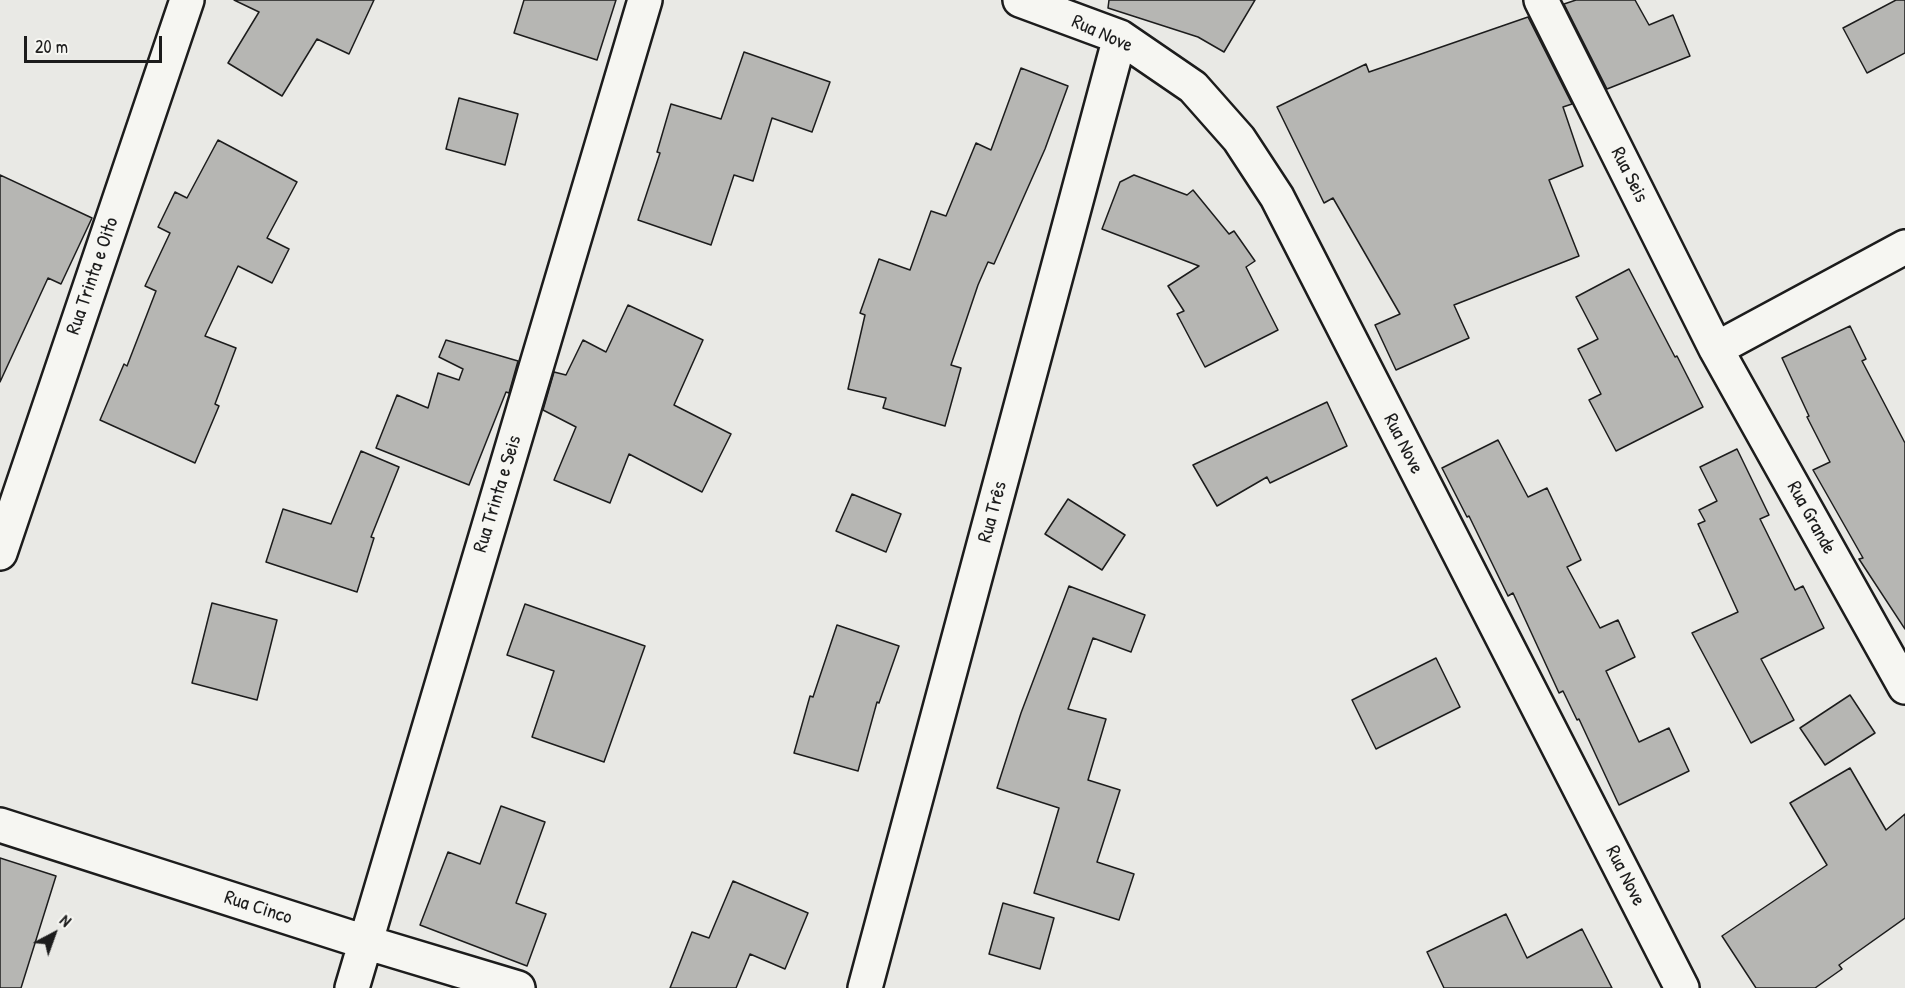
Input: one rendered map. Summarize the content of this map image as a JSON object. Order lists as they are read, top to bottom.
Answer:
{
  "streets": {
    "street": [
      "Rua Nove",
      "Rua Seis",
      "Rua Trinta e Oito",
      "Rua Trinta e Seis",
      "Rua Três",
      "Rua Grande",
      "Rua Cinco"
    ]
  },
  "crossings": [
    ["Rua Nove", "Rua Três"],
    ["Rua Seis", "Rua Grande"],
    ["Rua Trinta e Seis", "Rua Cinco"]
  ],
  "scale_bar": "20 m",
  "north": "top right"
}
